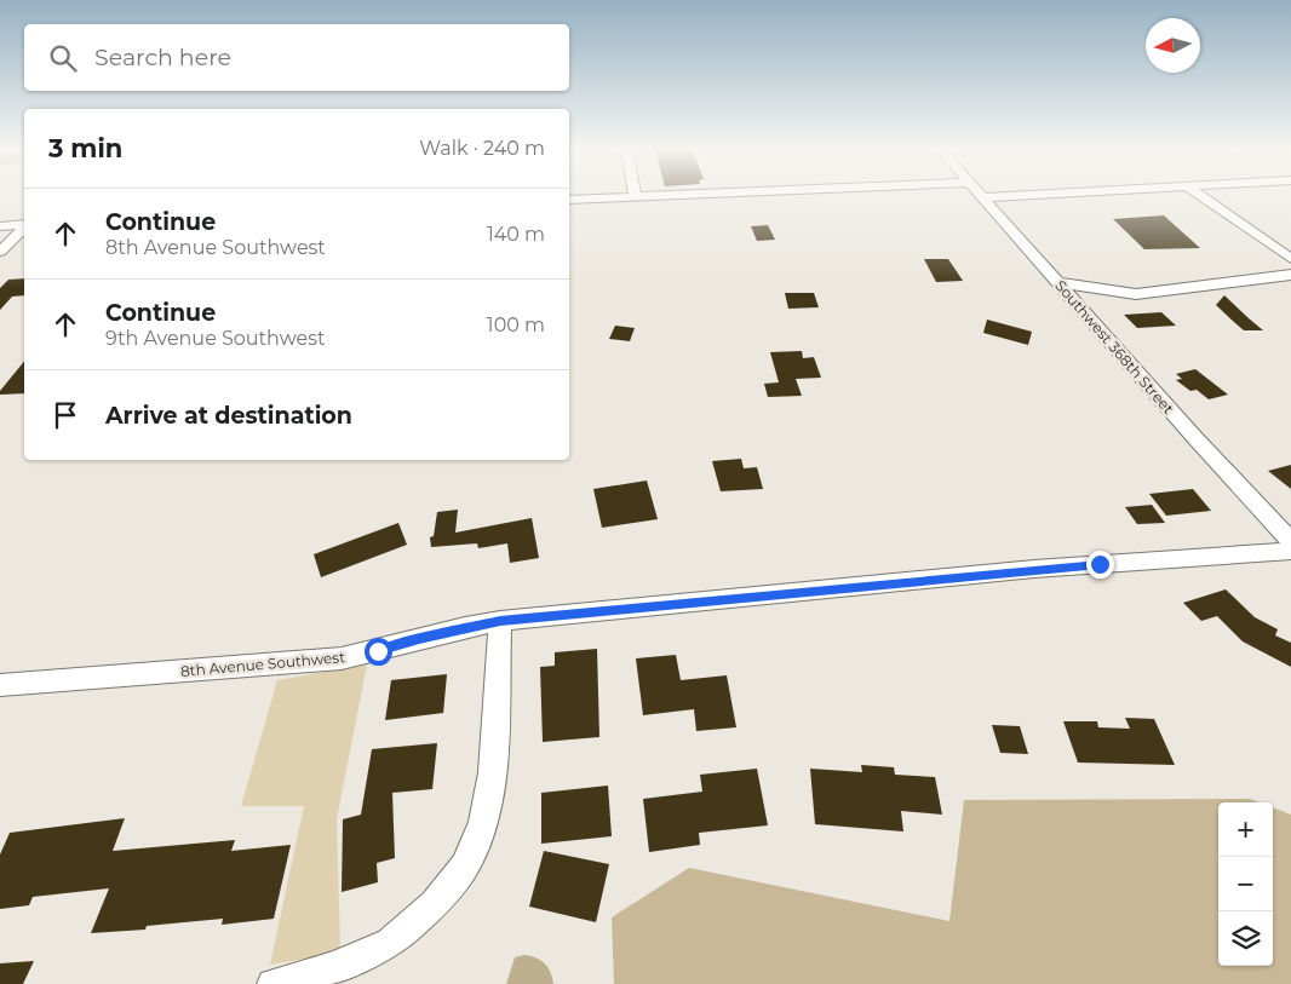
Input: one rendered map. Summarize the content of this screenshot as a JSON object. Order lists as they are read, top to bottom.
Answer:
{
  "streets": {
    "street": ["Southwest 368th Street", "8th Avenue Southwest"]
  },
  "north": "left",
  "page": {
    "search": "Search here",
    "heading": ["3 min", "Walk · 240 m"],
    "list": [
      ["Continue", "8th Avenue Southwest", "140 m"],
      ["Continue", "9th Avenue Southwest", "100 m"],
      "Arrive at destination"
    ],
    "map_buttons": ["+", "−"]
  }
}
